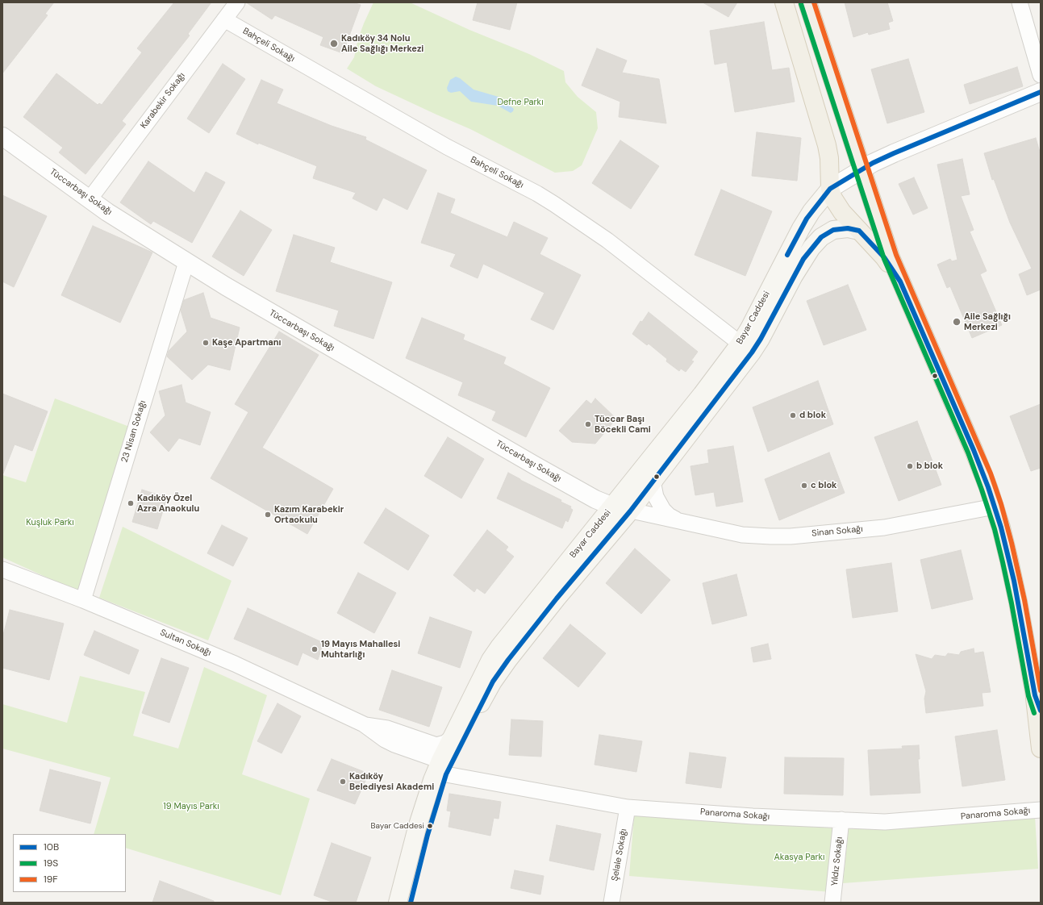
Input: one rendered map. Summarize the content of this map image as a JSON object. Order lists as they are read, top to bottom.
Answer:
{
  "streets": {
    "main road": ["Bayar Caddesi"],
    "street": [
      "Bahçeli Sokağı",
      "Karabekir Sokağı",
      "Tüccarbaşı Sokağı",
      "23 Nisan Sokağı",
      "Sinan Sokağı",
      "Sultan Sokağı",
      "Panaroma Sokağı",
      "Şelale Sokağı",
      "Yıldız Sokağı"
    ]
  },
  "crossings": [
    ["Bahçeli Sokağı", "Karabekir Sokağı"],
    ["Bahçeli Sokağı", "Bayar Caddesi"],
    ["Karabekir Sokağı", "Tüccarbaşı Sokağı"],
    ["Tüccarbaşı Sokağı", "Bayar Caddesi"],
    ["Tüccarbaşı Sokağı", "23 Nisan Sokağı"],
    ["Tüccarbaşı Sokağı", "Sinan Sokağı"],
    ["Bayar Caddesi", "Sinan Sokağı"],
    ["Bayar Caddesi", "Sultan Sokağı"],
    ["Bayar Caddesi", "Panaroma Sokağı"],
    ["23 Nisan Sokağı", "Sultan Sokağı"],
    ["Sultan Sokağı", "Panaroma Sokağı"],
    ["Panaroma Sokağı", "Şelale Sokağı"],
    ["Panaroma Sokağı", "Yıldız Sokağı"]
  ],
  "parks": [
    "Defne Parkı",
    "Kuşluk Parkı",
    "19 Mayıs Parkı",
    "Akasya Parkı"
  ],
  "places": [
    "Kadıköy 34 Nolu Aile Sağlığı Merkezi",
    "Aile Sağlığı Merkezi",
    "Kaşe Apartmanı",
    "d blok",
    "Tüccar Başı Böcekli Cami",
    "b blok",
    "c blok",
    "Kadıköy Özel Azra Anaokulu",
    "Kazım Karabekir Ortaokulu",
    "19 Mayıs Mahallesi Muhtarlığı",
    "Kadıköy Belediyesi Akademi",
    "Bayar Caddesi"
  ],
  "lines": ["transit line 19F", "transit line 19S", "transit line 10B"],
  "legend": ["10B", "19S", "19F"]
}
